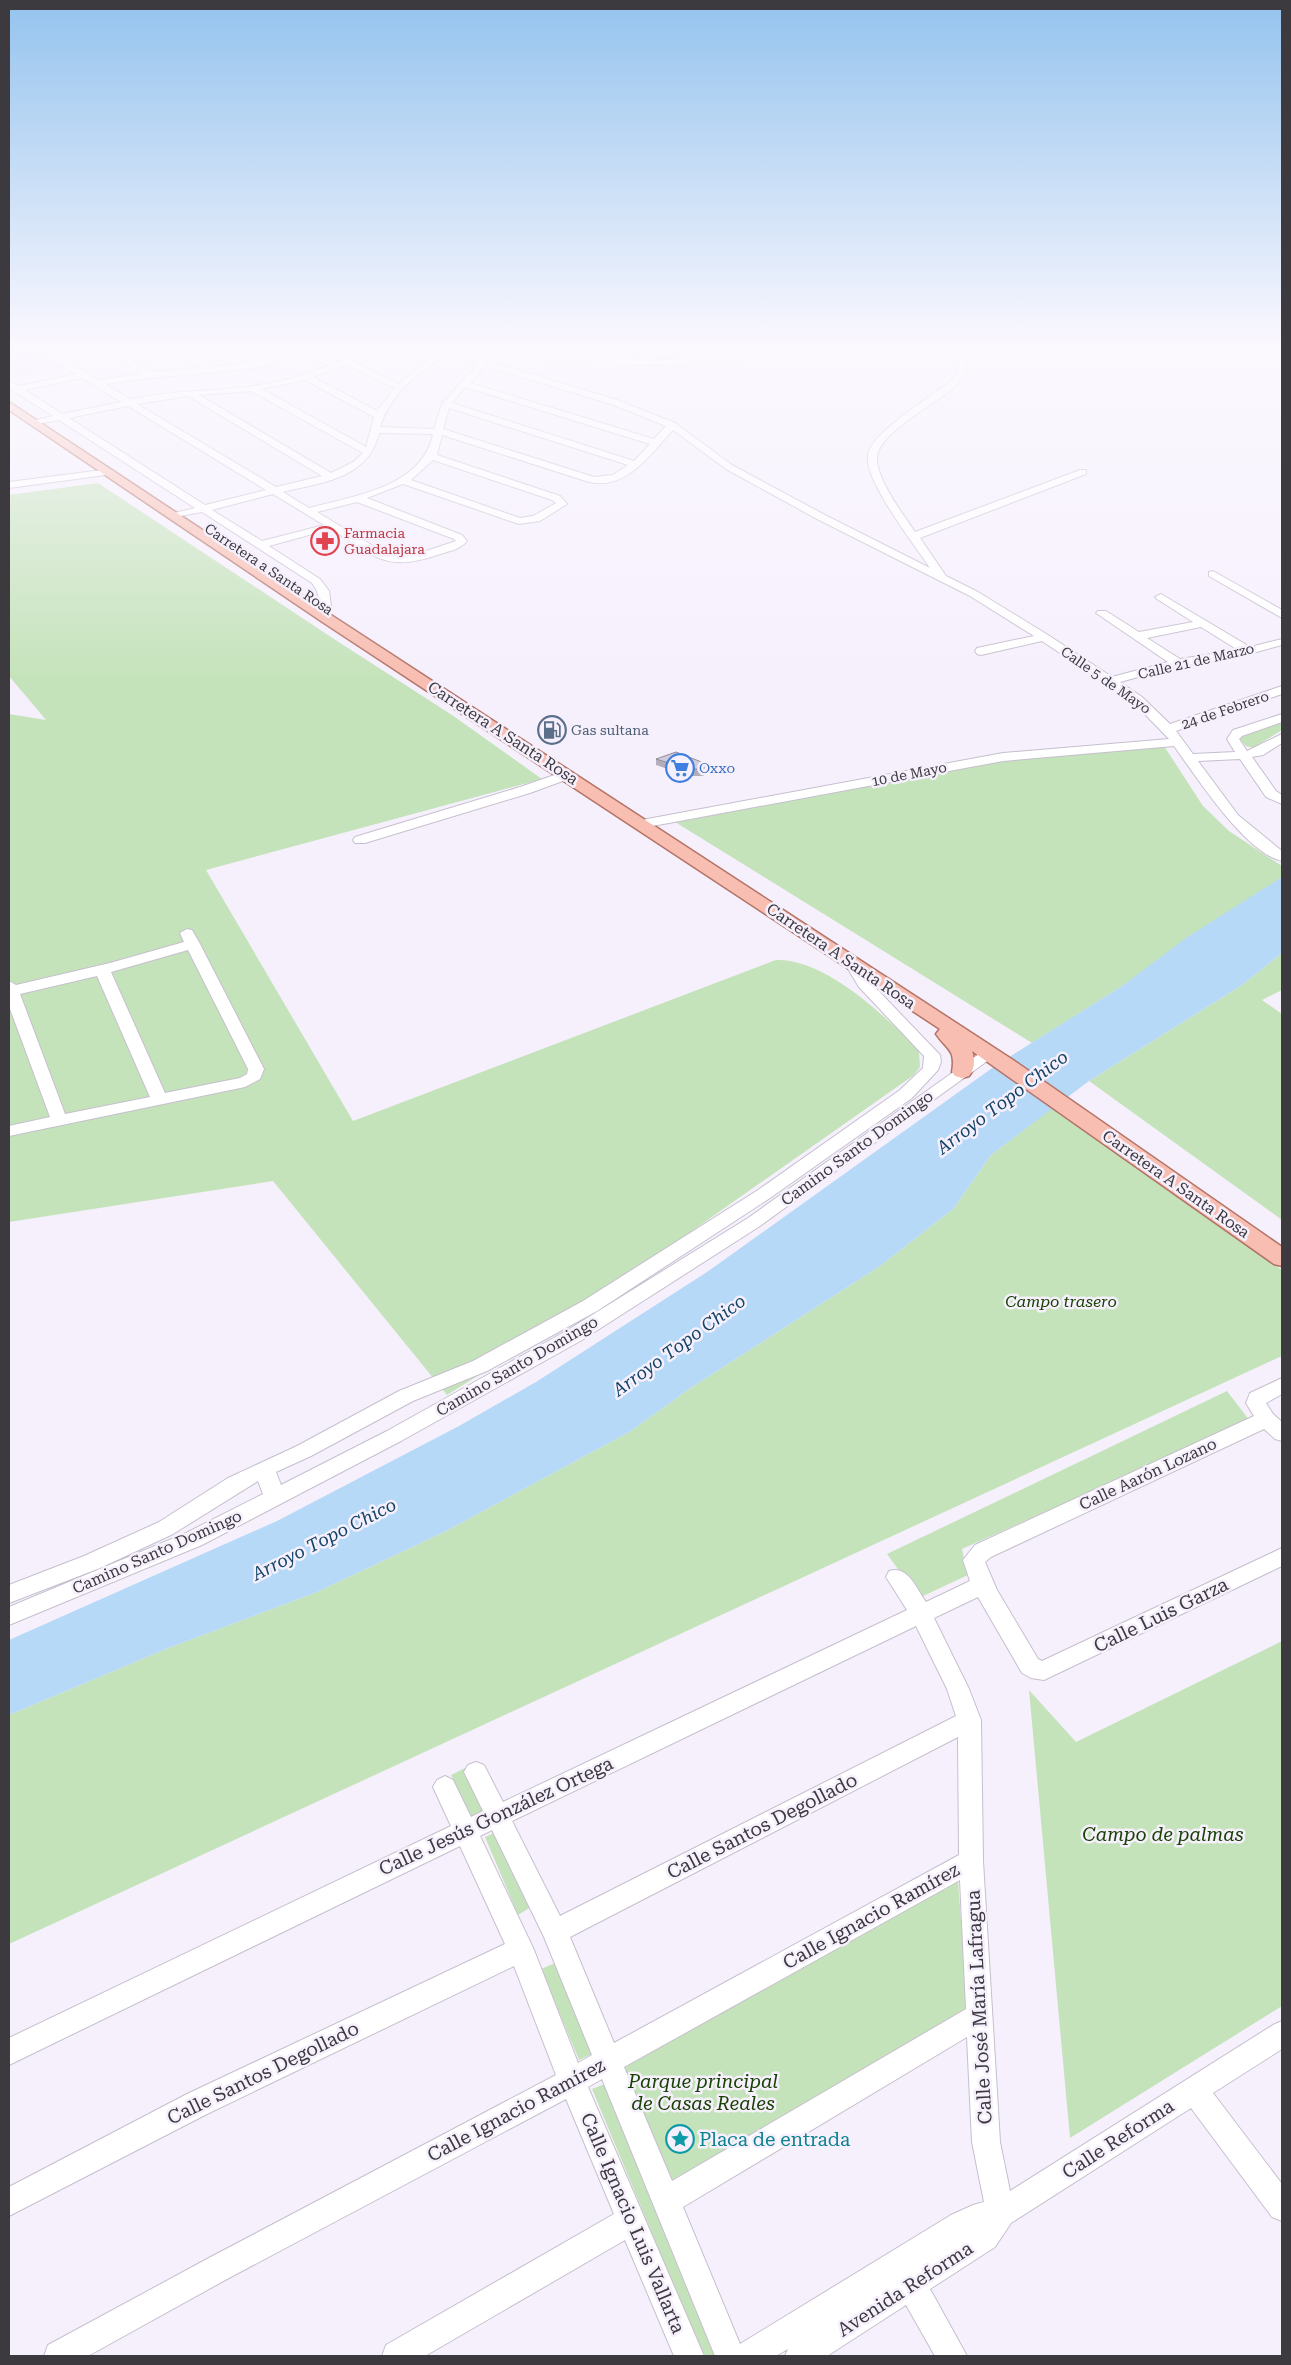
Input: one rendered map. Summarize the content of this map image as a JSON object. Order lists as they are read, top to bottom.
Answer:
{
  "streets": {
    "main road": ["Carretera a Santa Rosa", "Carretera A Santa Rosa"],
    "street": [
      "Calle 21 de Marzo",
      "Calle 5 de Mayo",
      "24 de Febrero",
      "10 de Mayo",
      "Camino Santo Domingo",
      "Calle Aarón Lozano",
      "Calle Luis Garza",
      "Calle Jesús González Ortega",
      "Calle Santos Degollado",
      "Calle Ignacio Ramírez",
      "Calle José María Lafragua",
      "Calle Reforma",
      "Calle Ignacio Luis Vallarta",
      "Avenida Reforma"
    ]
  },
  "crossings": [
    ["Carretera a Santa Rosa", "Carretera A Santa Rosa"],
    ["Calle 21 de Marzo", "Calle 5 de Mayo"],
    ["Calle 5 de Mayo", "24 de Febrero"],
    ["Calle 5 de Mayo", "10 de Mayo"],
    ["Carretera A Santa Rosa", "10 de Mayo"],
    ["Carretera A Santa Rosa", "Camino Santo Domingo"],
    ["Calle Aarón Lozano", "Calle Luis Garza"],
    ["Calle Aarón Lozano", "Calle Jesús González Ortega"],
    ["Calle Luis Garza", "Calle Jesús González Ortega"],
    ["Calle Jesús González Ortega", "Calle José María Lafragua"],
    ["Calle Jesús González Ortega", "Calle Ignacio Luis Vallarta"],
    ["Calle Santos Degollado", "Calle José María Lafragua"],
    ["Calle Santos Degollado", "Calle Ignacio Luis Vallarta"],
    ["Calle Ignacio Ramírez", "Calle José María Lafragua"],
    ["Calle Ignacio Ramírez", "Calle Ignacio Luis Vallarta"],
    ["Calle José María Lafragua", "Calle Reforma"],
    ["Calle José María Lafragua", "Avenida Reforma"],
    ["Calle Reforma", "Avenida Reforma"]
  ],
  "water": ["Arroyo Topo Chico"],
  "parks": ["Campo trasero", "Campo de palmas", "Parque principal de Casas Reales"],
  "places": {
    "pharmacy": ["Farmacia Guadalajara"],
    "fuel station": ["Gas sultana"],
    "supermarket": ["Oxxo"],
    "place": ["Placa de entrada"]
  }
}
